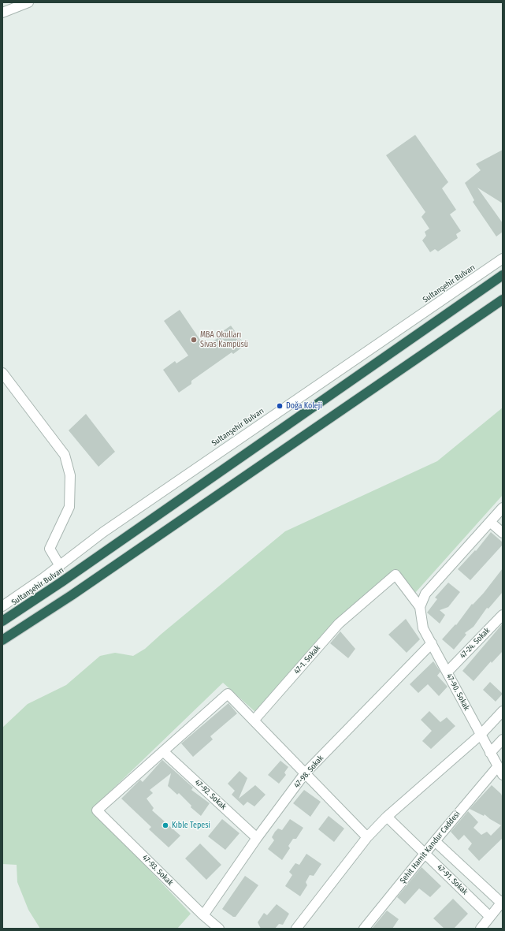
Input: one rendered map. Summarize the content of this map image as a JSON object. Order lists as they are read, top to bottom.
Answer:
{
  "streets": {
    "highway": ["Sultanşehir Bulvarı"],
    "street": [
      "47-24. Sokak",
      "47-1. Sokak",
      "47-90. Sokak",
      "47-98. Sokak",
      "47-92. Sokak",
      "Şehit Hamit Kandur Caddesi",
      "47-93. Sokak",
      "47-91. Sokak"
    ]
  },
  "crossings": [
    ["47-24. Sokak", "47-90. Sokak"],
    ["47-1. Sokak", "47-90. Sokak"],
    ["47-90. Sokak", "47-98. Sokak"],
    ["47-90. Sokak", "Şehit Hamit Kandur Caddesi"],
    ["47-98. Sokak", "47-92. Sokak"],
    ["47-98. Sokak", "47-93. Sokak"],
    ["47-92. Sokak", "47-93. Sokak"],
    ["Şehit Hamit Kandur Caddesi", "47-91. Sokak"]
  ],
  "places": ["MBA Okulları Sivas Kampüsü", "Doğa Koleji", "Kıble Tepesi"]
}
